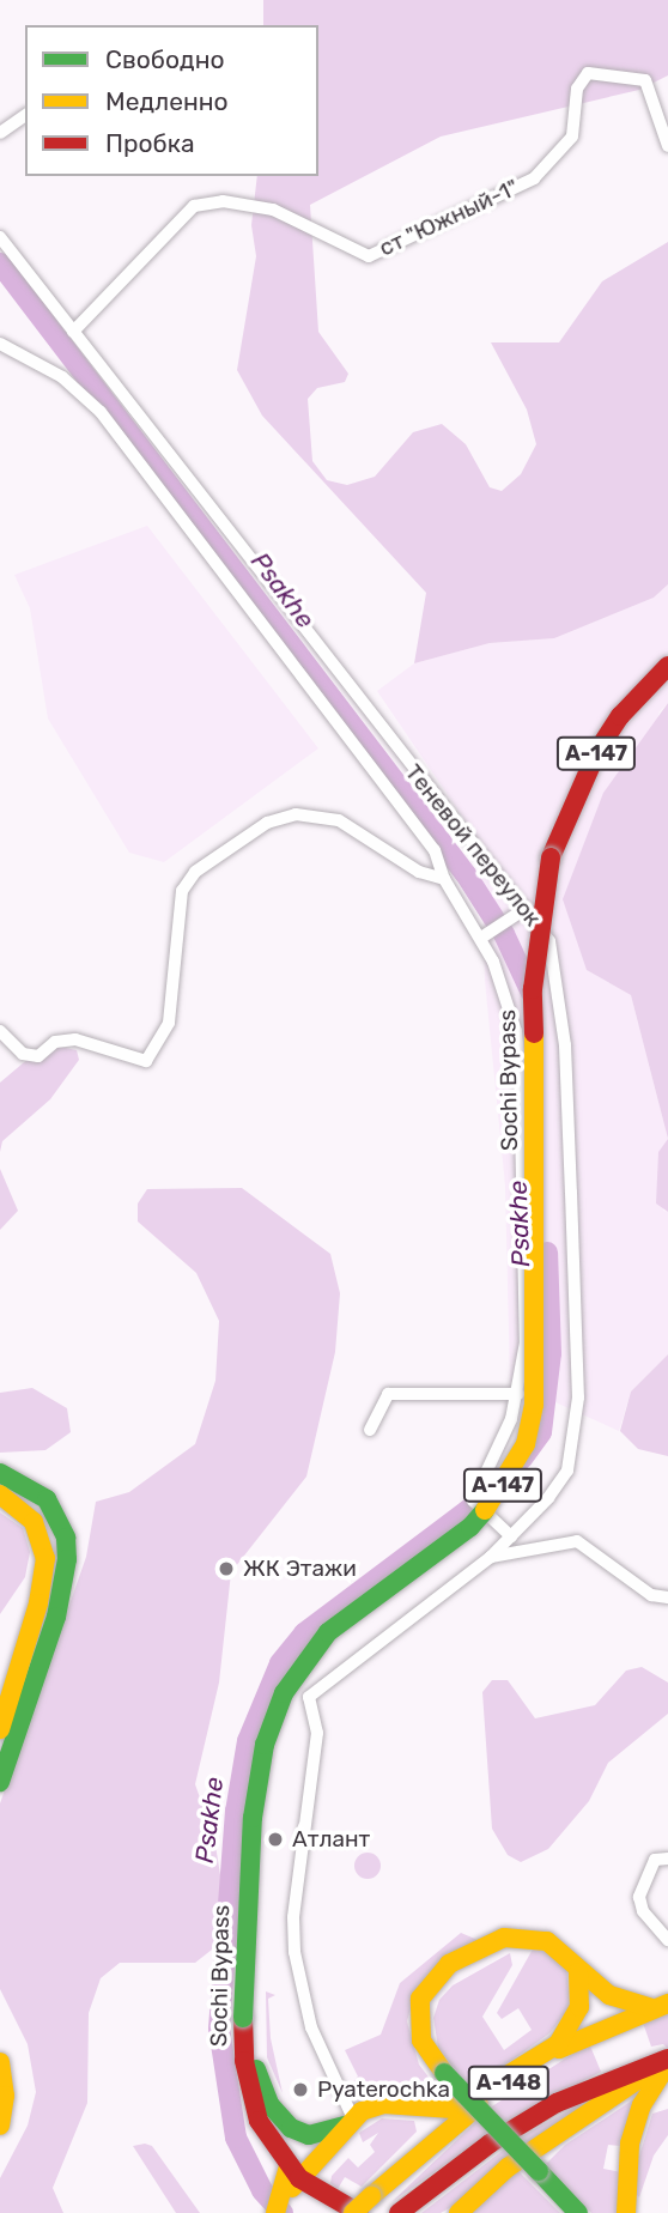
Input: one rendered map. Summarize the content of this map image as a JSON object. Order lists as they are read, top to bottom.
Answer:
{
  "streets": {
    "main road": ["А-147", "Sochi Bypass", "А-148"],
    "street": ["ст \"Южный-1\"", "Теневой переулок"]
  },
  "crossings": [
    ["ст \"Южный-1\"", "Теневой переулок"],
    ["А-147", "Sochi Bypass"],
    ["А-147", "А-148"]
  ],
  "water": ["Psakhe"],
  "places": ["ЖК Этажи", "Атлант", "Pyaterochka"],
  "legend": ["Свободно", "Медленно", "Пробка"]
}
